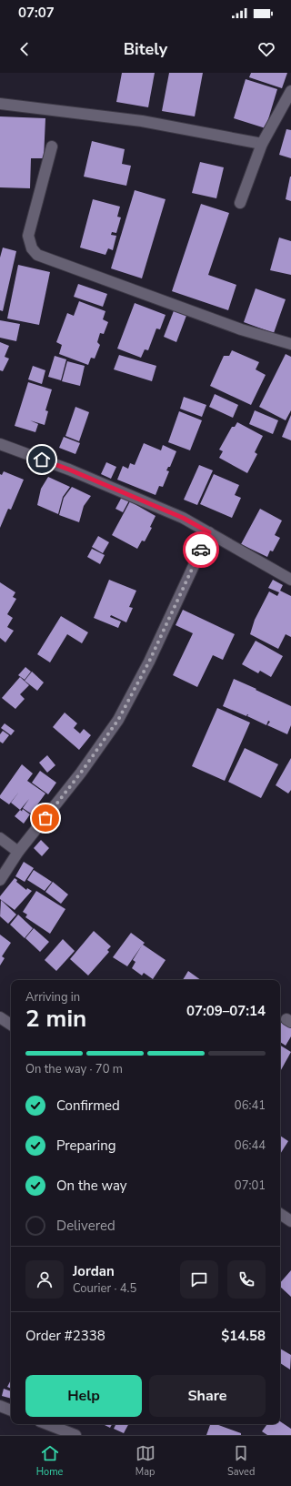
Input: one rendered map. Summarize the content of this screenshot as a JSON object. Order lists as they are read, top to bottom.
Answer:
{
  "page": {
    "status": "07:07",
    "header": "Bitely",
    "heading": ["2 min", "Arriving in", "07:09–07:14"],
    "panel": [
      "Jordan",
      "Courier · 4.5",
      "Order #2338",
      "$14.58"
    ],
    "bar": "On the way · 70 m",
    "list": [
      ["Confirmed", "06:41"],
      ["Preparing", "06:44"],
      ["On the way", "07:01"],
      "Delivered"
    ],
    "buttons": ["Help", "Share"],
    "tabs": ["Home", "Map", "Saved"]
  }
}
